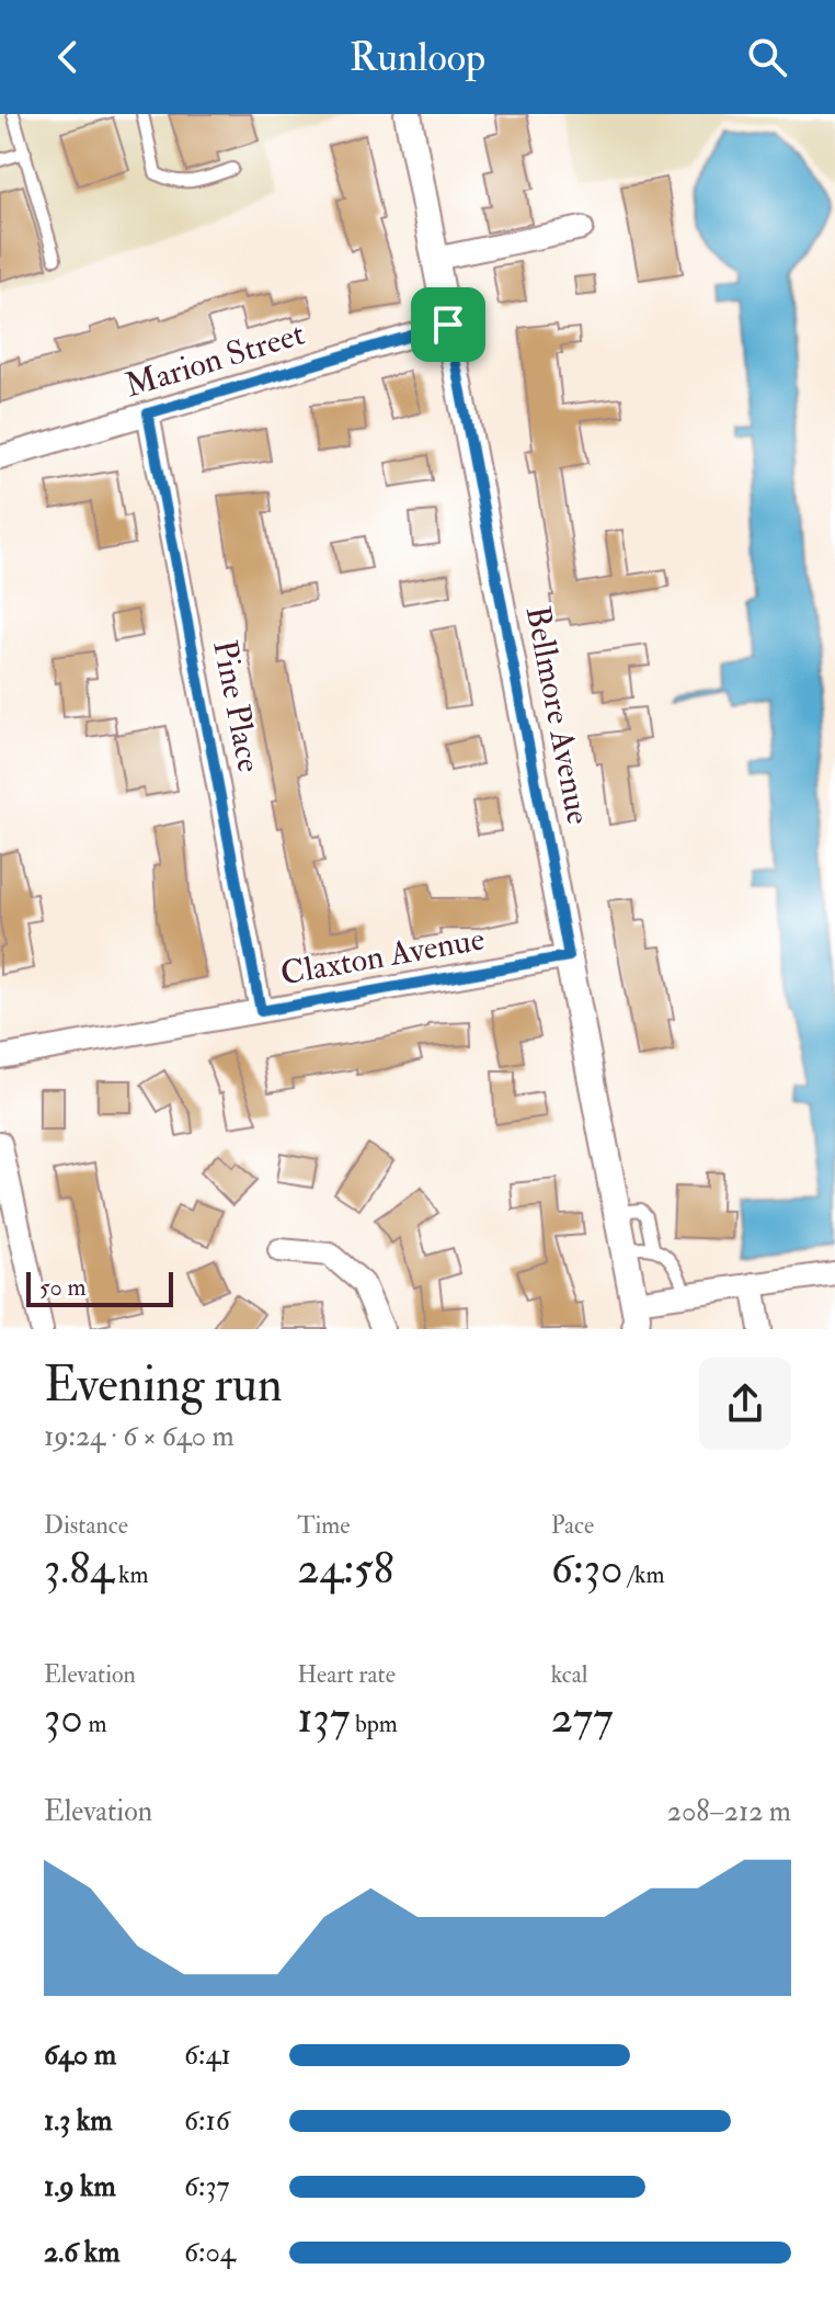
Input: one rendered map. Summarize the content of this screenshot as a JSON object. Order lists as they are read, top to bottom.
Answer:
{
  "streets": {
    "street": [
      "Marion Street",
      "Pine Place",
      "Bellmore Avenue",
      "Claxton Avenue"
    ]
  },
  "crossings": [
    ["Marion Street", "Pine Place"],
    ["Marion Street", "Bellmore Avenue"],
    ["Pine Place", "Claxton Avenue"],
    ["Bellmore Avenue", "Claxton Avenue"]
  ],
  "scale_bar": "50 m",
  "page": {
    "header": "Runloop",
    "scale": "50 m",
    "heading": ["Evening run", "19:24 · 6 × 640 m"],
    "stats": [
      ["Distance", "3.84 km"],
      ["Time", "24:58"],
      ["Pace", "6:30 /km"],
      ["Elevation", "30 m"],
      ["Heart rate", "137 bpm"],
      ["kcal", "277"]
    ],
    "chart": ["Elevation", "208–212 m"],
    "list": [
      {
        "name": "640 m",
        "note": "6:41"
      },
      {
        "name": "1.3 km",
        "note": "6:16"
      },
      {
        "name": "1.9 km",
        "note": "6:37"
      },
      {
        "name": "2.6 km",
        "note": "6:04"
      }
    ]
  }
}
